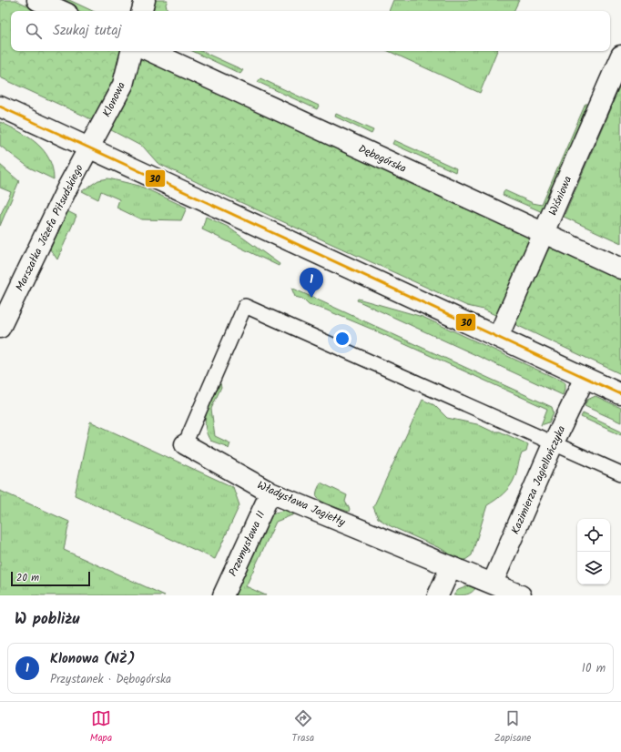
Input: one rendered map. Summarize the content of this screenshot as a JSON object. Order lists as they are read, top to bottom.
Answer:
{
  "streets": {
    "street": [
      "Klonowa",
      "Dębogórska",
      "Wiśniowa",
      "Marszałka Józefa Piłsudskiego",
      "Kazimierza Jagiellończyka",
      "Władysława Jagiełły",
      "Przemysława II"
    ]
  },
  "crossings": [
    ["Klonowa", "Marszałka Józefa Piłsudskiego"],
    ["Dębogórska", "Wiśniowa"],
    ["Kazimierza Jagiellończyka", "Władysława Jagiełły"],
    ["Władysława Jagiełły", "Przemysława II"]
  ],
  "lines": ["transit line 30"],
  "scale_bar": "20 m",
  "page": {
    "search": "Szukaj tutaj",
    "pins": "1",
    "scale": "20 m",
    "heading": "W pobliżu",
    "list": [
      {
        "mark": "1",
        "name": "Klonowa (NŻ)",
        "note": "Przystanek · Dębogórska",
        "value": "10 m"
      }
    ],
    "nav": ["Mapa", "Trasa", "Zapisane"]
  }
}
